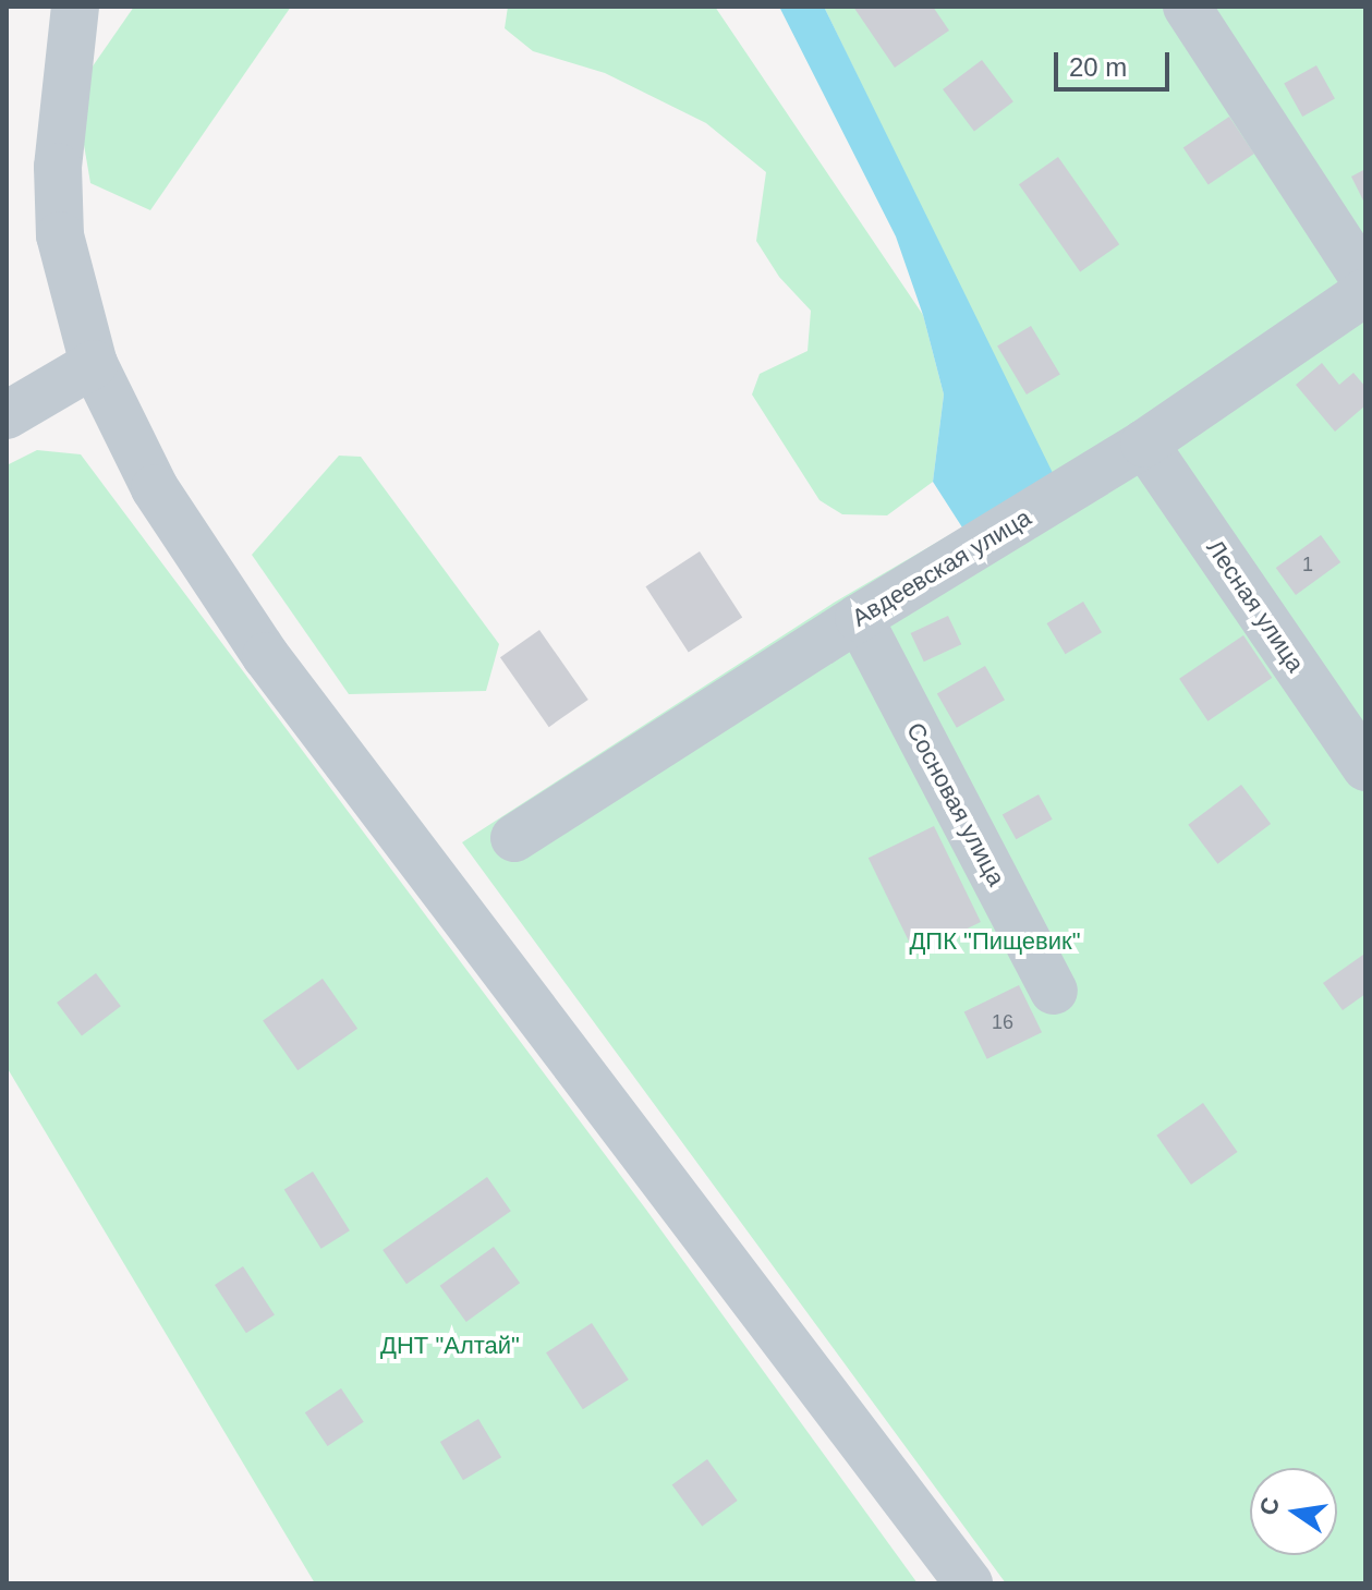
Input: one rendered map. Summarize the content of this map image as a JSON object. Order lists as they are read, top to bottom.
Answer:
{
  "streets": {
    "street": ["Авдеевская улица", "Лесная улица", "Сосновая улица"]
  },
  "crossings": [
    ["Авдеевская улица", "Лесная улица"],
    ["Авдеевская улица", "Сосновая улица"]
  ],
  "parks": ["ДПК \"Пищевик\"", "ДНТ \"Алтай\""],
  "house_numbers": ["1", "16"],
  "scale_bar": "20 m",
  "north": "left"
}
